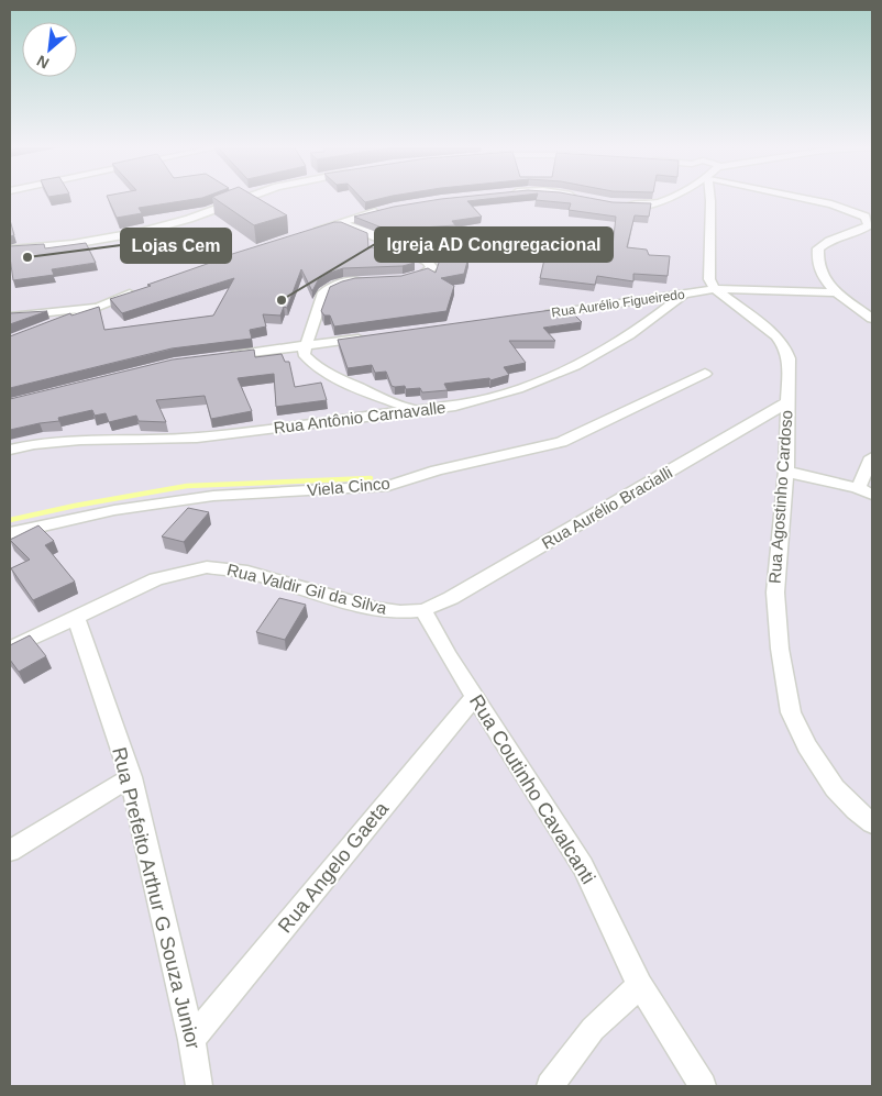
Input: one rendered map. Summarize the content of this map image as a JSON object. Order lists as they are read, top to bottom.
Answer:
{
  "streets": {
    "street": [
      "Rua Aurélio Figueiredo",
      "Rua Antônio Carnavalle",
      "Viela Cinco",
      "Rua Agostinho Cardoso",
      "Rua Aurélio Bracialli",
      "Rua Valdir Gil da Silva",
      "Rua Coutinho Cavalcanti",
      "Rua Angelo Gaeta",
      "Rua Prefeito Arthur G Souza Junior"
    ]
  },
  "crossings": [
    ["Rua Aurélio Figueiredo", "Rua Antônio Carnavalle"],
    ["Rua Aurélio Figueiredo", "Rua Agostinho Cardoso"],
    ["Rua Agostinho Cardoso", "Rua Aurélio Bracialli"],
    ["Rua Aurélio Bracialli", "Rua Valdir Gil da Silva"],
    ["Rua Aurélio Bracialli", "Rua Coutinho Cavalcanti"],
    ["Rua Valdir Gil da Silva", "Rua Coutinho Cavalcanti"],
    ["Rua Valdir Gil da Silva", "Rua Prefeito Arthur G Souza Junior"],
    ["Rua Coutinho Cavalcanti", "Rua Angelo Gaeta"],
    ["Rua Angelo Gaeta", "Rua Prefeito Arthur G Souza Junior"]
  ],
  "places": ["Lojas Cem", "Igreja AD Congregacional"],
  "north": "bottom left"
}
